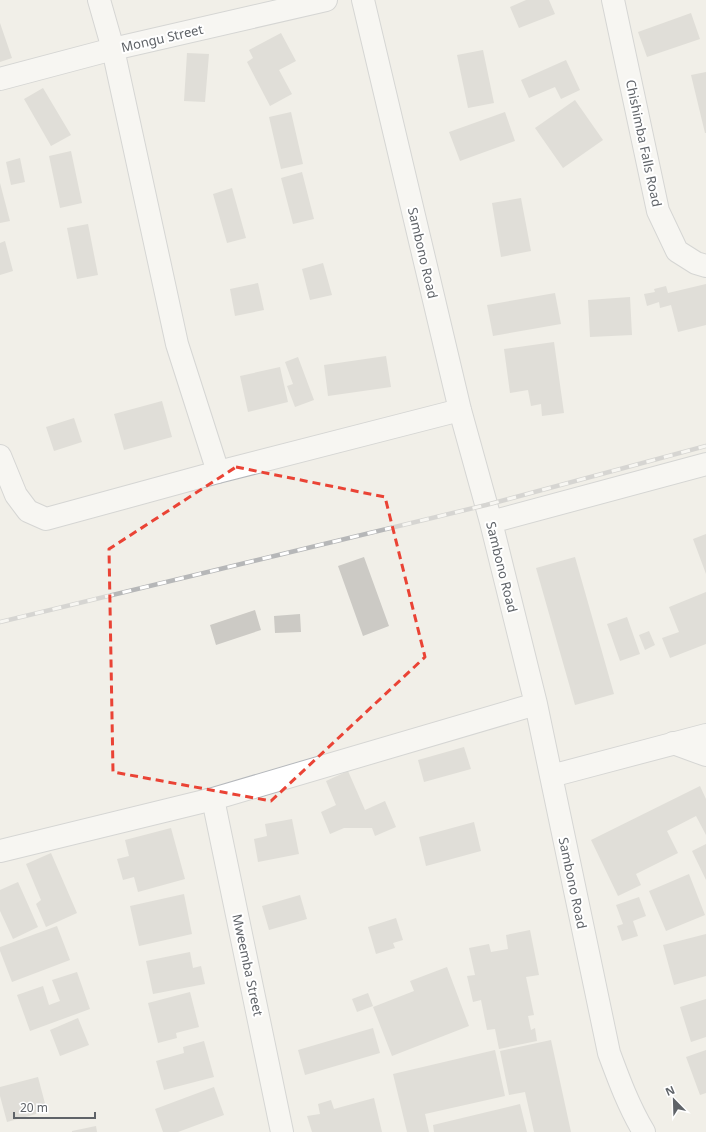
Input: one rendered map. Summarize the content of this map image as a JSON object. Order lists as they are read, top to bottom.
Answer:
{
  "streets": {
    "street": [
      "Mongu Street",
      "Chishimba Falls Road",
      "Sambono Road",
      "Mweemba Street"
    ]
  },
  "scale_bar": "20 m",
  "north": "top left"
}
